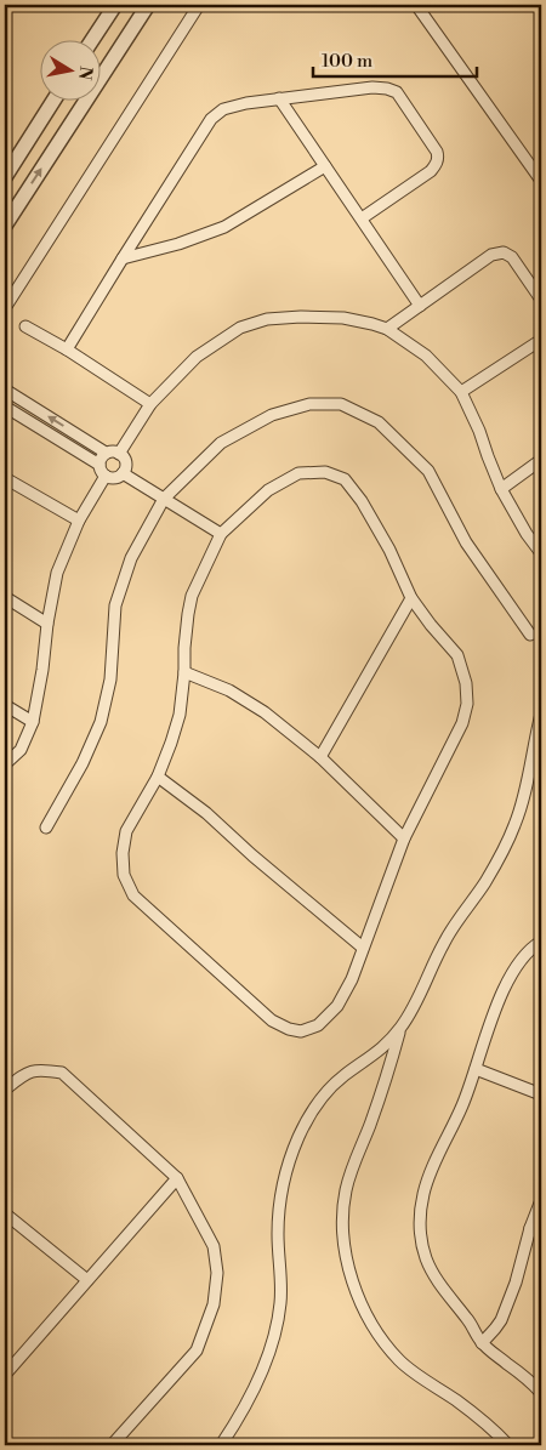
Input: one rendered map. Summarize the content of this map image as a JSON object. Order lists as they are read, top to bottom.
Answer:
{
  "scale_bar": "100 m",
  "north": "right"
}
